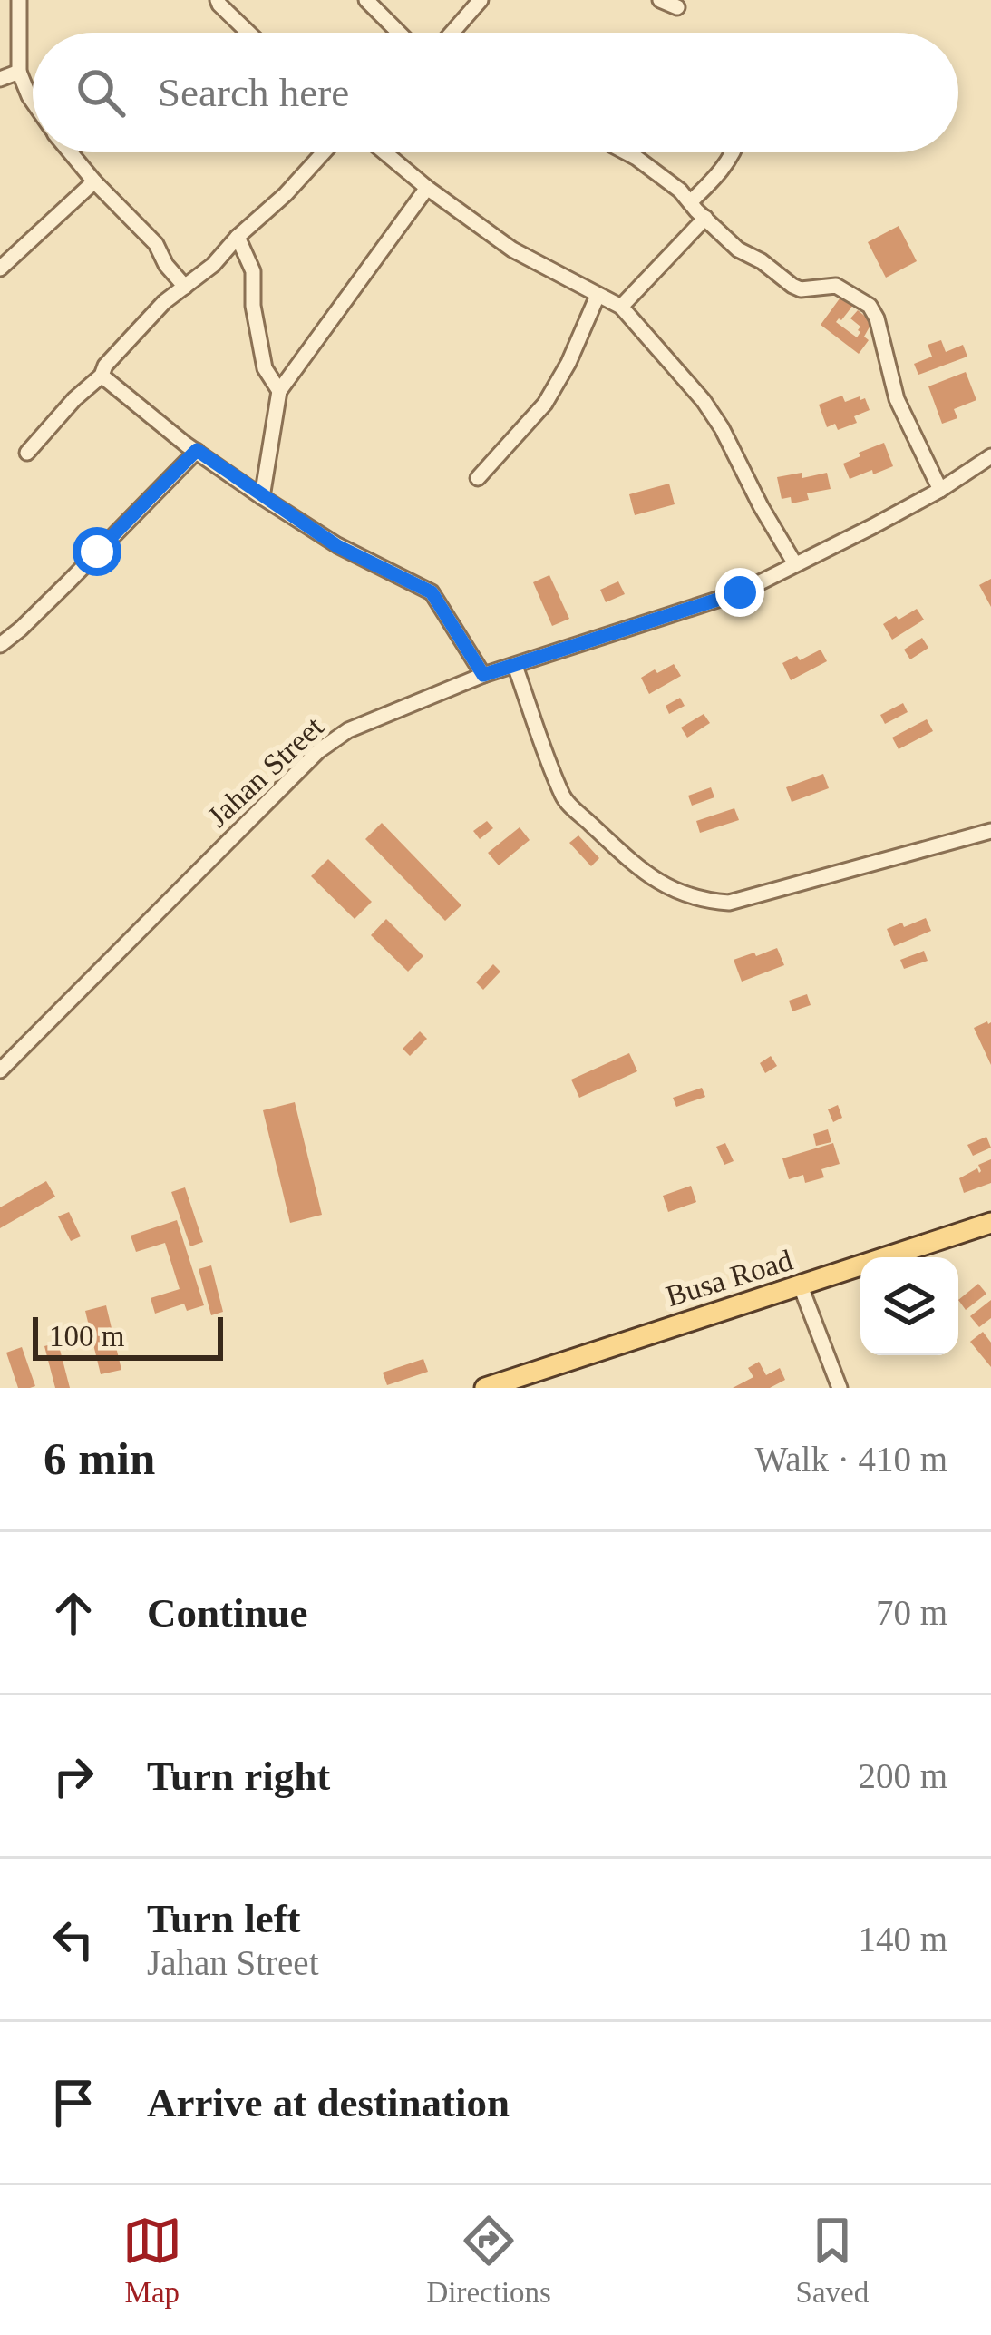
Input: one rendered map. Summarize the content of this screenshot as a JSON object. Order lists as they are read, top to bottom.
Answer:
{
  "streets": {
    "main road": ["Busa Road"],
    "street": ["Jahan Street"]
  },
  "scale_bar": "100 m",
  "page": {
    "search": "Search here",
    "scale": "100 m",
    "heading": ["6 min", "Walk · 410 m"],
    "list": [
      ["Continue", "70 m"],
      ["Turn right", "200 m"],
      ["Turn left", "Jahan Street", "140 m"],
      "Arrive at destination"
    ],
    "nav": ["Map", "Directions", "Saved"]
  }
}
